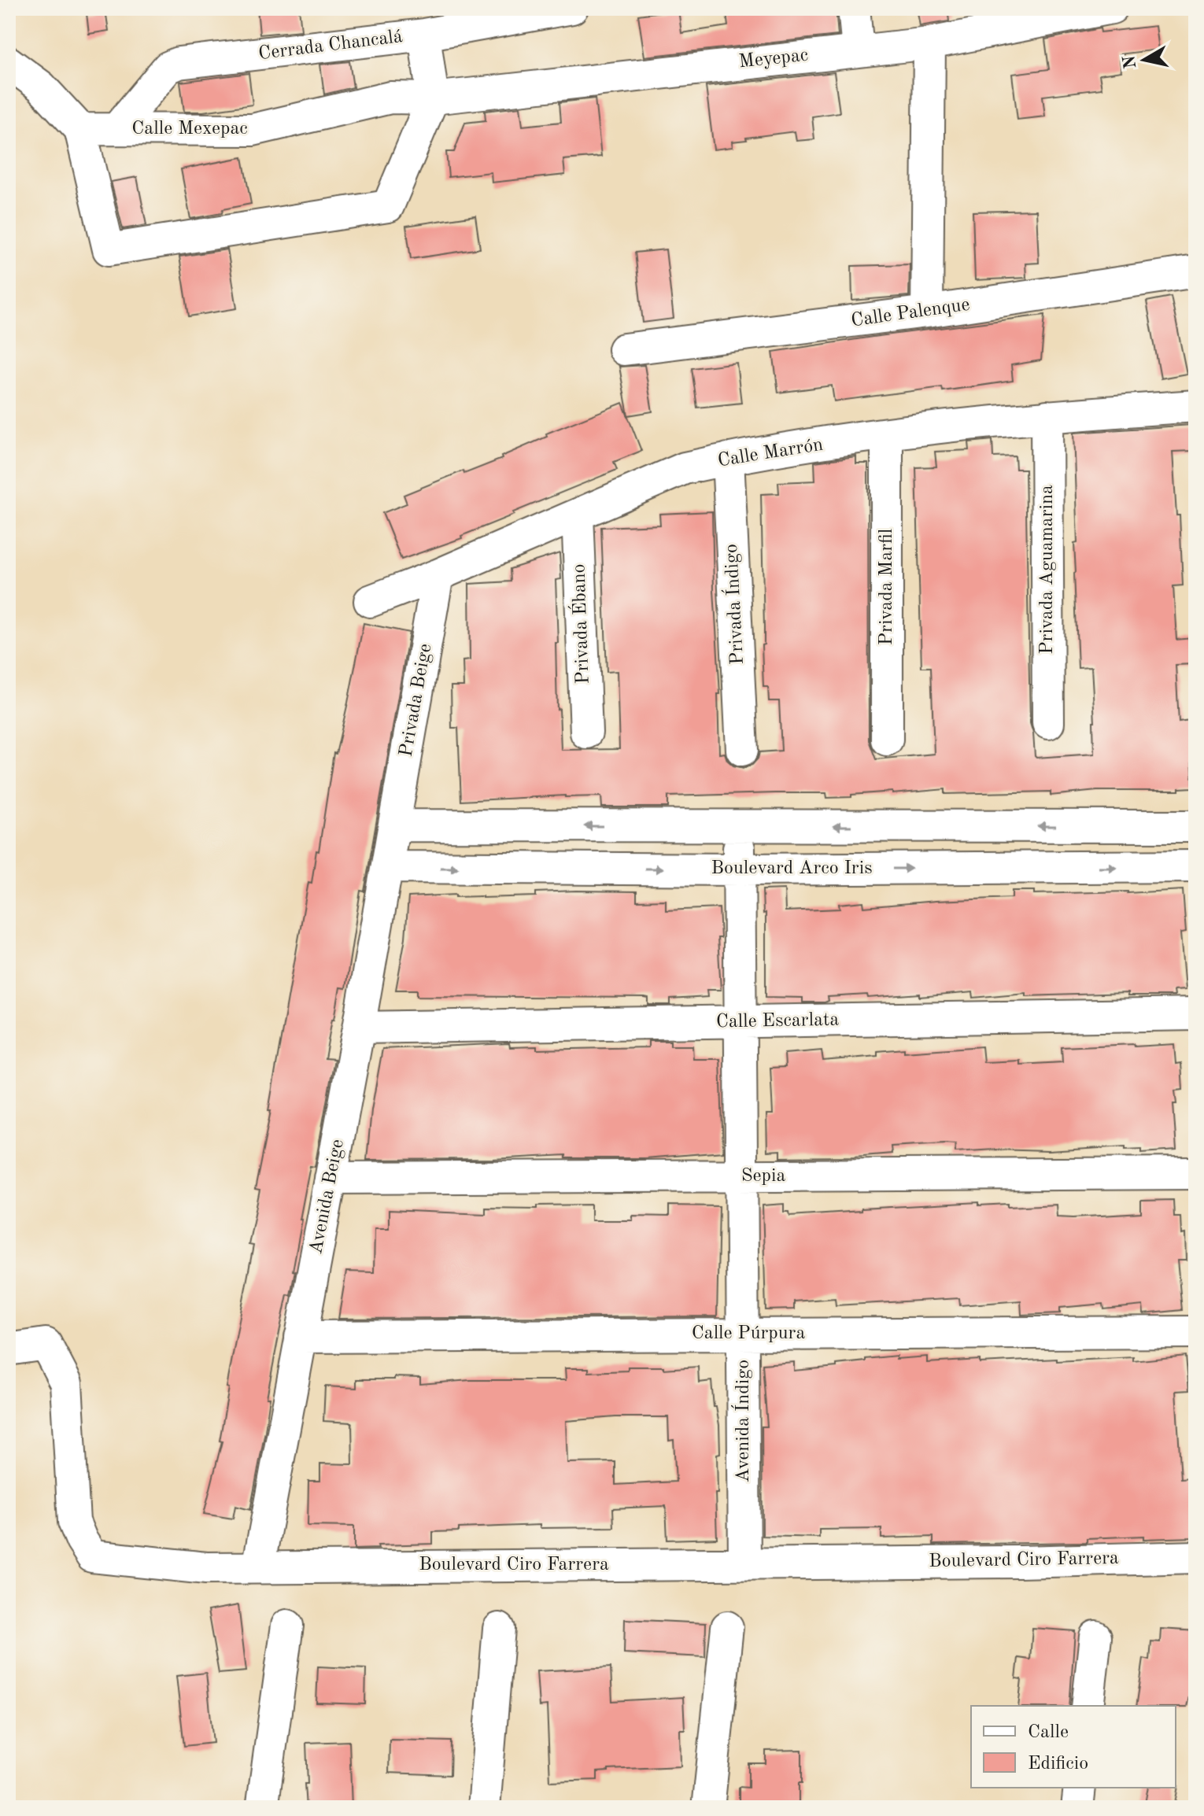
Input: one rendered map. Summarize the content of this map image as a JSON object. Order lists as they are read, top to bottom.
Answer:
{
  "streets": {
    "street": [
      "Cerrada Chancalá",
      "Meyepac",
      "Calle Mexepac",
      "Calle Palenque",
      "Calle Marrón",
      "Privada Aguamarina",
      "Privada Marfil",
      "Privada Índigo",
      "Privada Ébano",
      "Privada Beige",
      "Boulevard Arco Iris",
      "Calle Escarlata",
      "Sepia",
      "Avenida Beige",
      "Calle Púrpura",
      "Avenida Índigo",
      "Boulevard Ciro Farrera"
    ]
  },
  "crossings": [
    ["Cerrada Chancalá", "Calle Mexepac"],
    ["Meyepac", "Calle Mexepac"],
    ["Calle Marrón", "Privada Aguamarina"],
    ["Calle Marrón", "Privada Marfil"],
    ["Calle Marrón", "Privada Índigo"],
    ["Calle Marrón", "Privada Ébano"],
    ["Calle Marrón", "Privada Beige"],
    ["Privada Beige", "Avenida Beige"],
    ["Boulevard Arco Iris", "Avenida Beige"],
    ["Boulevard Arco Iris", "Avenida Índigo"],
    ["Calle Escarlata", "Avenida Beige"],
    ["Calle Escarlata", "Avenida Índigo"],
    ["Sepia", "Avenida Beige"],
    ["Sepia", "Avenida Índigo"],
    ["Avenida Beige", "Calle Púrpura"],
    ["Avenida Beige", "Boulevard Ciro Farrera"],
    ["Calle Púrpura", "Avenida Índigo"],
    ["Avenida Índigo", "Boulevard Ciro Farrera"]
  ],
  "legend": ["Calle", "Edificio"],
  "north": "left"
}
